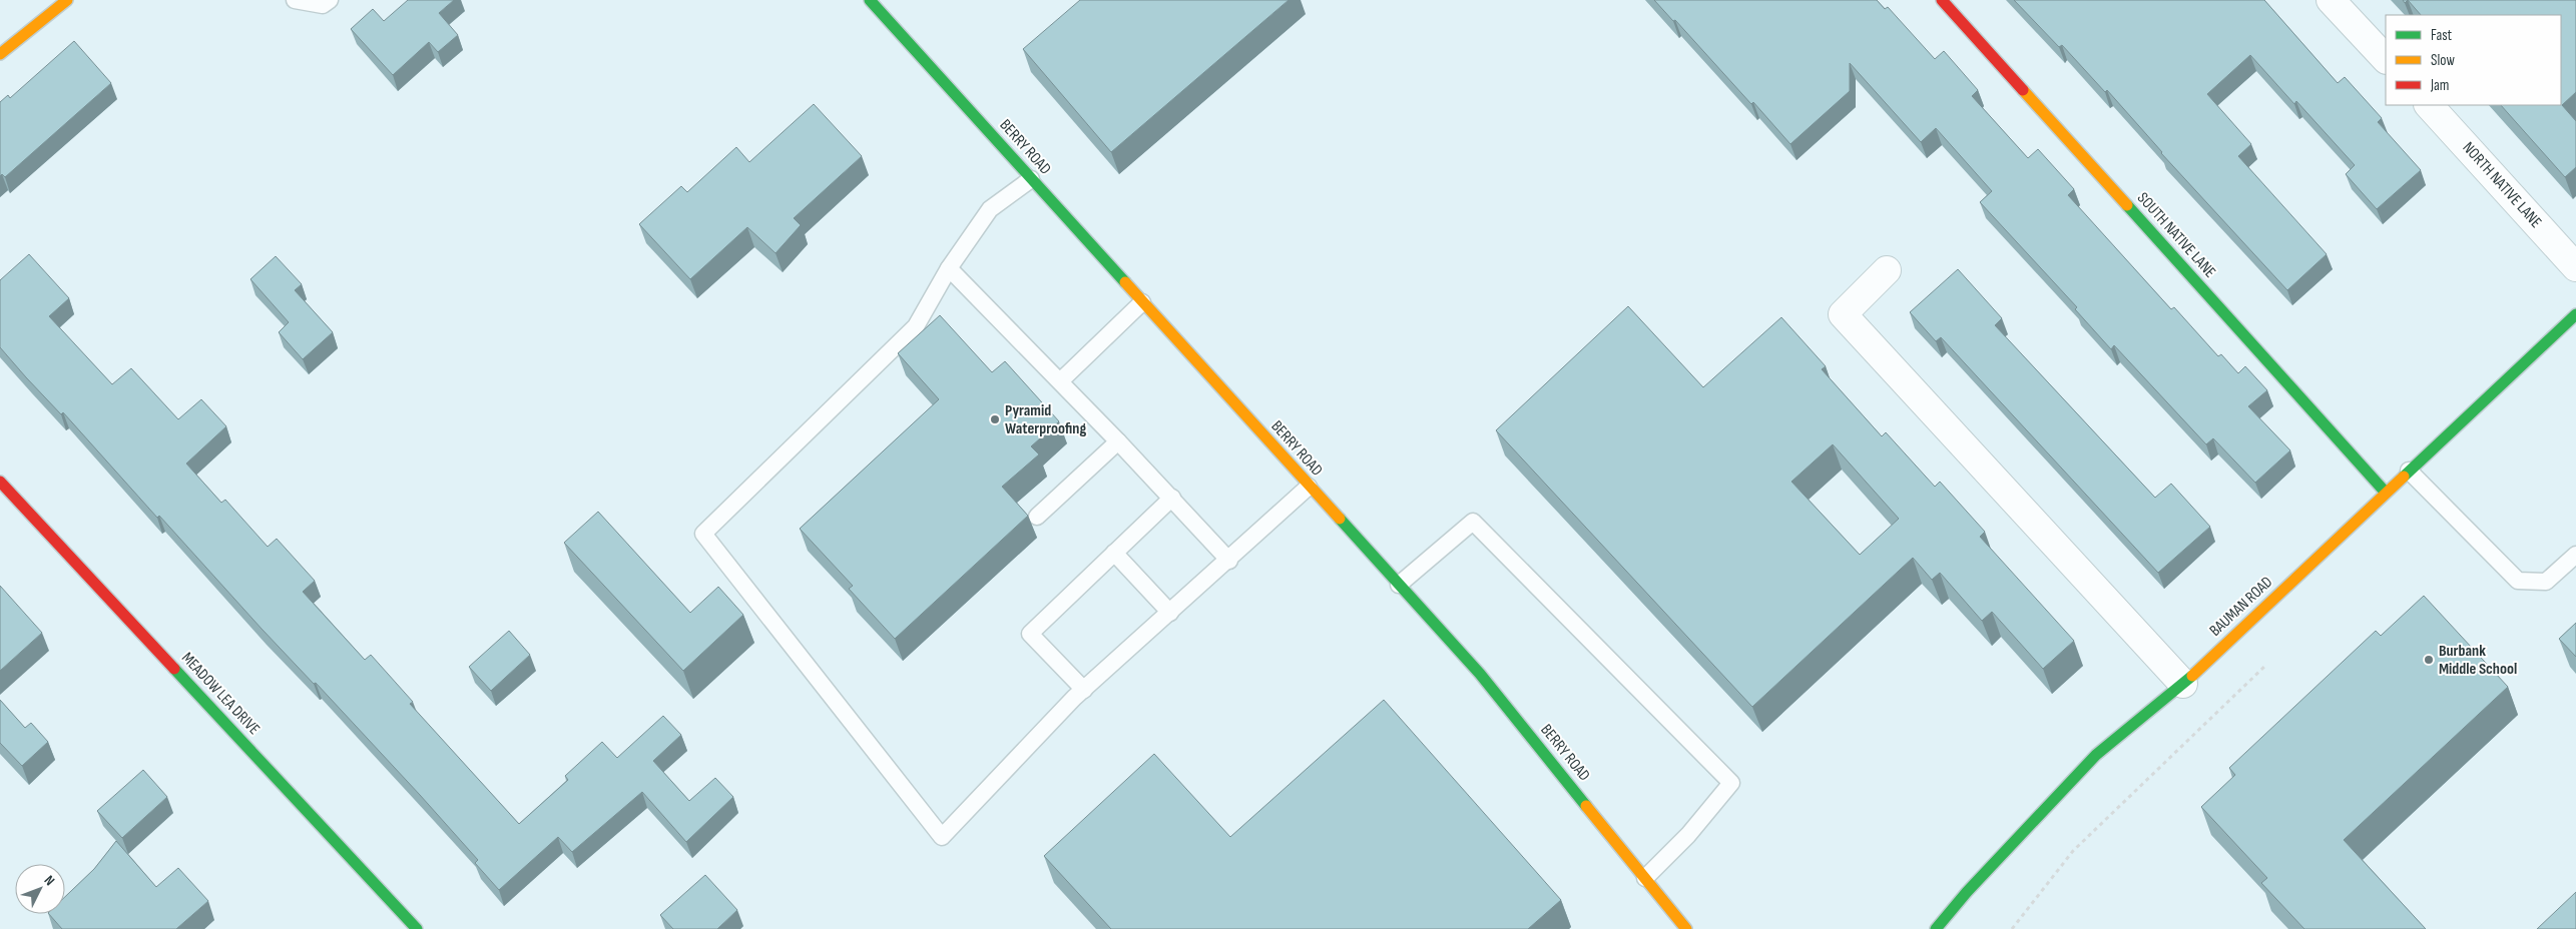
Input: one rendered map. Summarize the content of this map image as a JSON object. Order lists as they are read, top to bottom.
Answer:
{
  "streets": {
    "street": [
      "BERRY ROAD",
      "NORTH NATIVE LANE",
      "SOUTH NATIVE LANE",
      "BAUMAN ROAD",
      "MEADOW LEA DRIVE"
    ]
  },
  "crossings": [
    ["SOUTH NATIVE LANE", "BAUMAN ROAD"]
  ],
  "places": ["Pyramid Waterproofing", "Burbank Middle School"],
  "legend": ["Fast", "Slow", "Jam"],
  "north": "top right"
}
